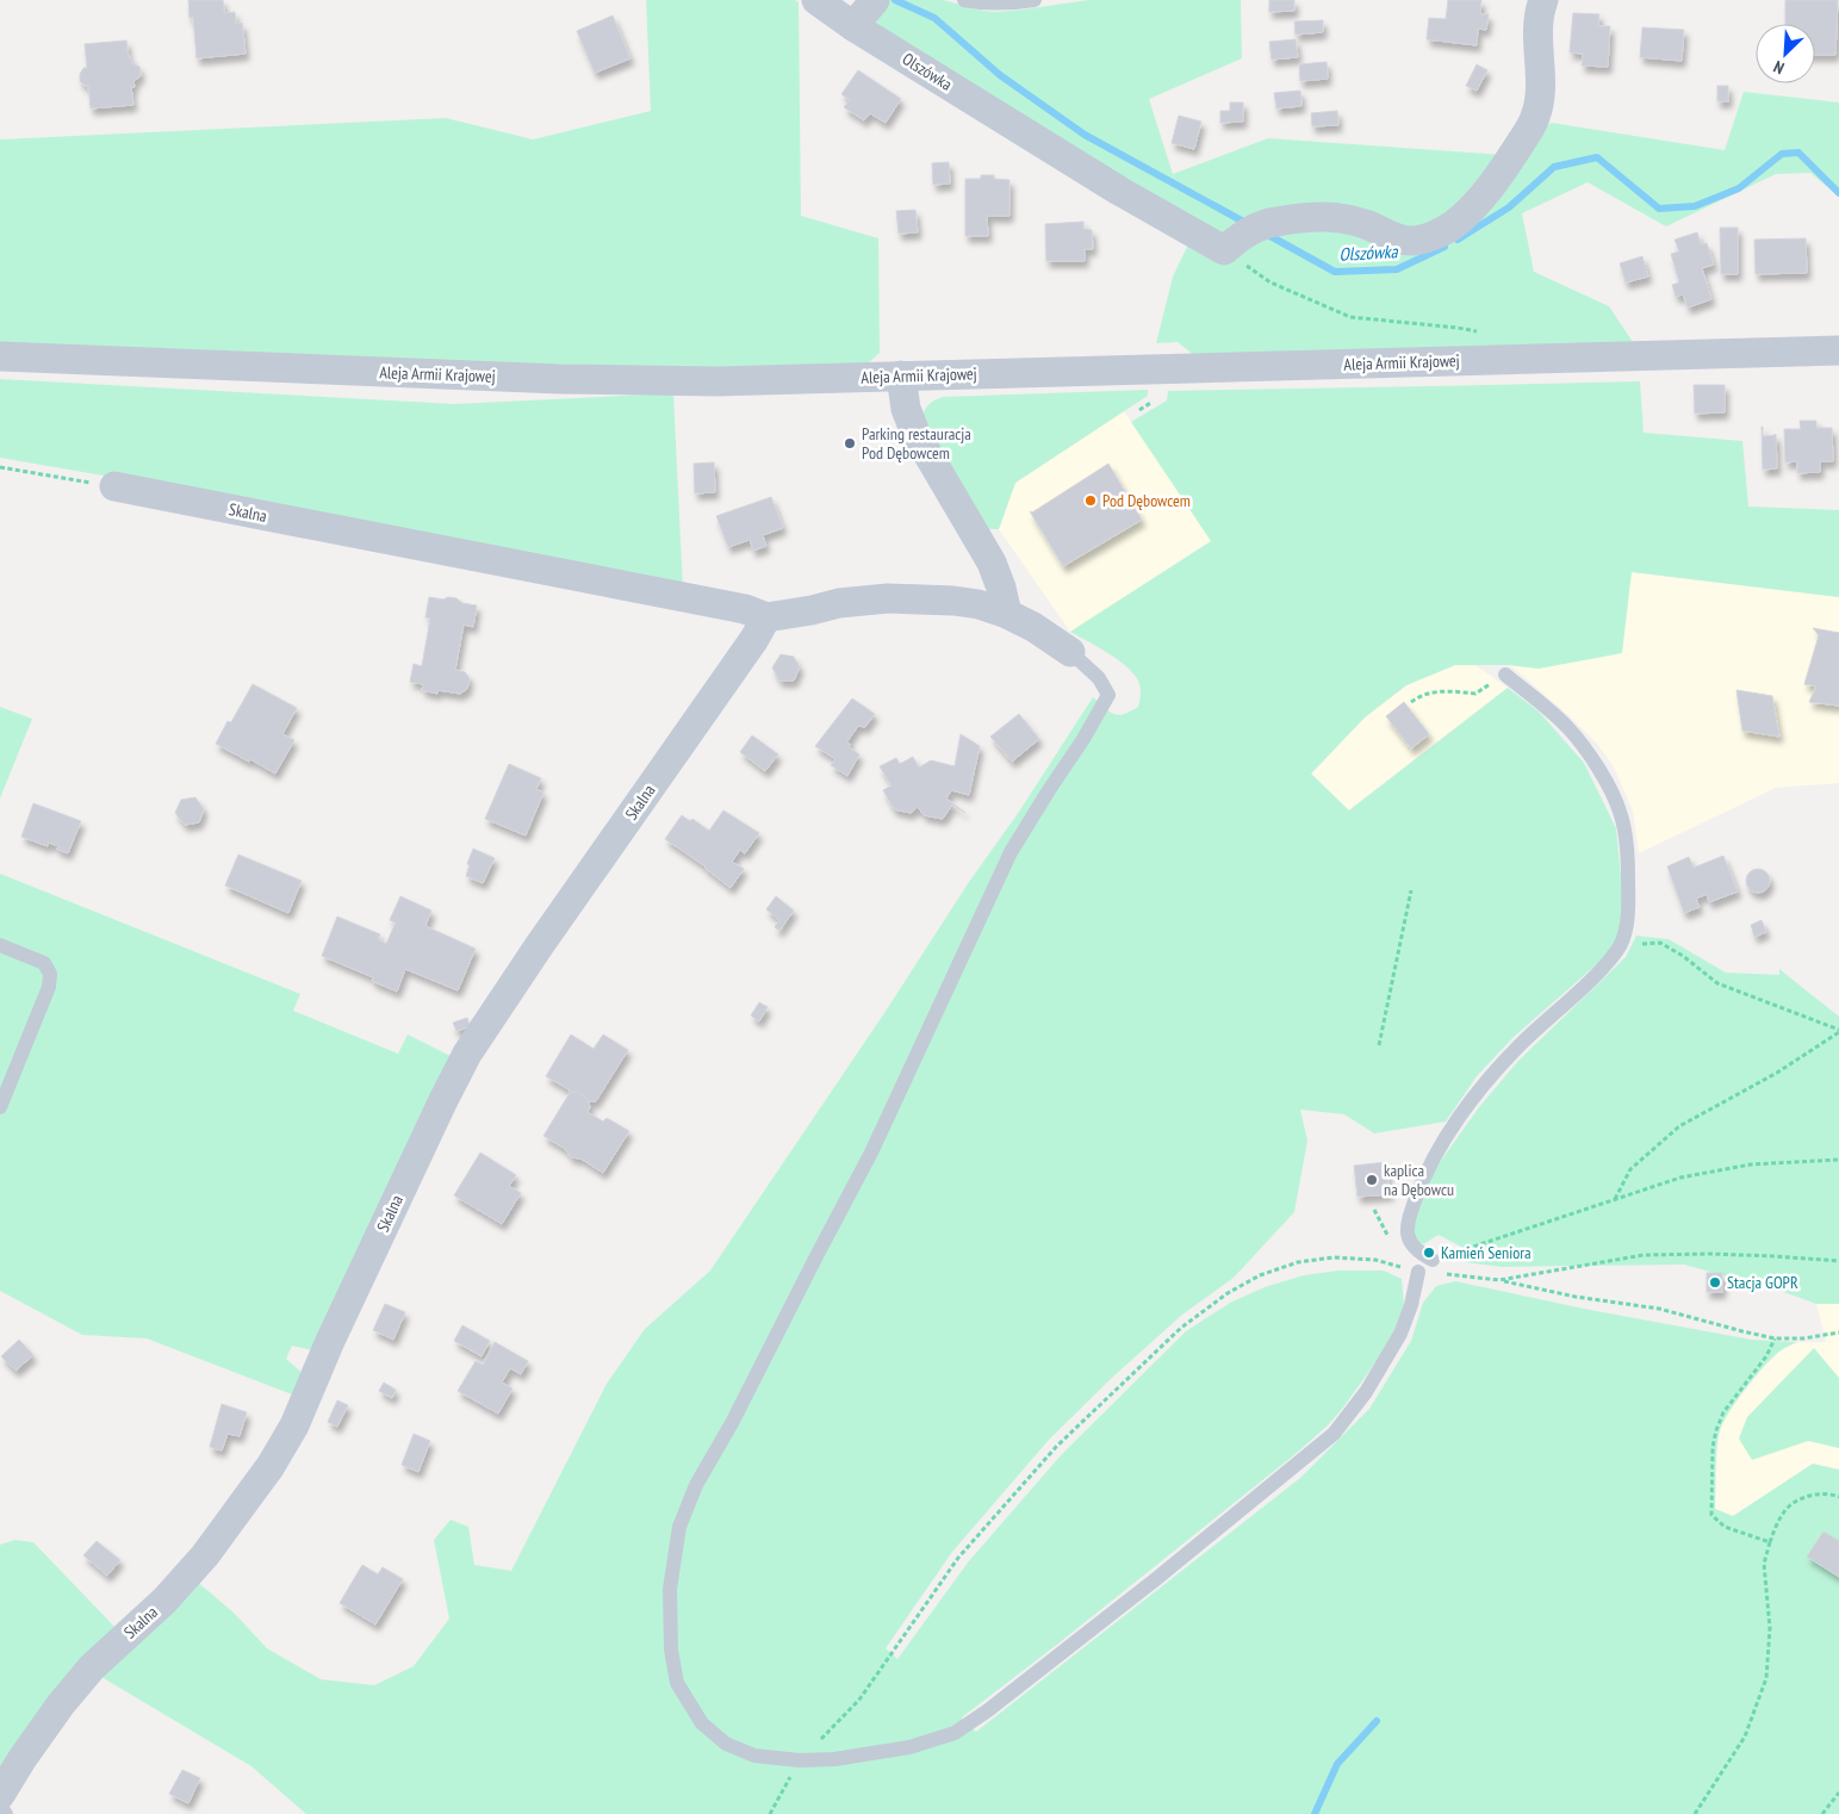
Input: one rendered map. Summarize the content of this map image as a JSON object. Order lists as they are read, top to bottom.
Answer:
{
  "streets": {
    "street": ["Olszówka", "Aleja Armii Krajowej", "Skalna"]
  },
  "water": ["Olszówka"],
  "places": [
    "Parking restauracja Pod Dębowcem",
    "Pod Dębowcem",
    "kaplica na Dębowcu",
    "Kamień Seniora",
    "Stacja GOPR"
  ],
  "north": "bottom left"
}
